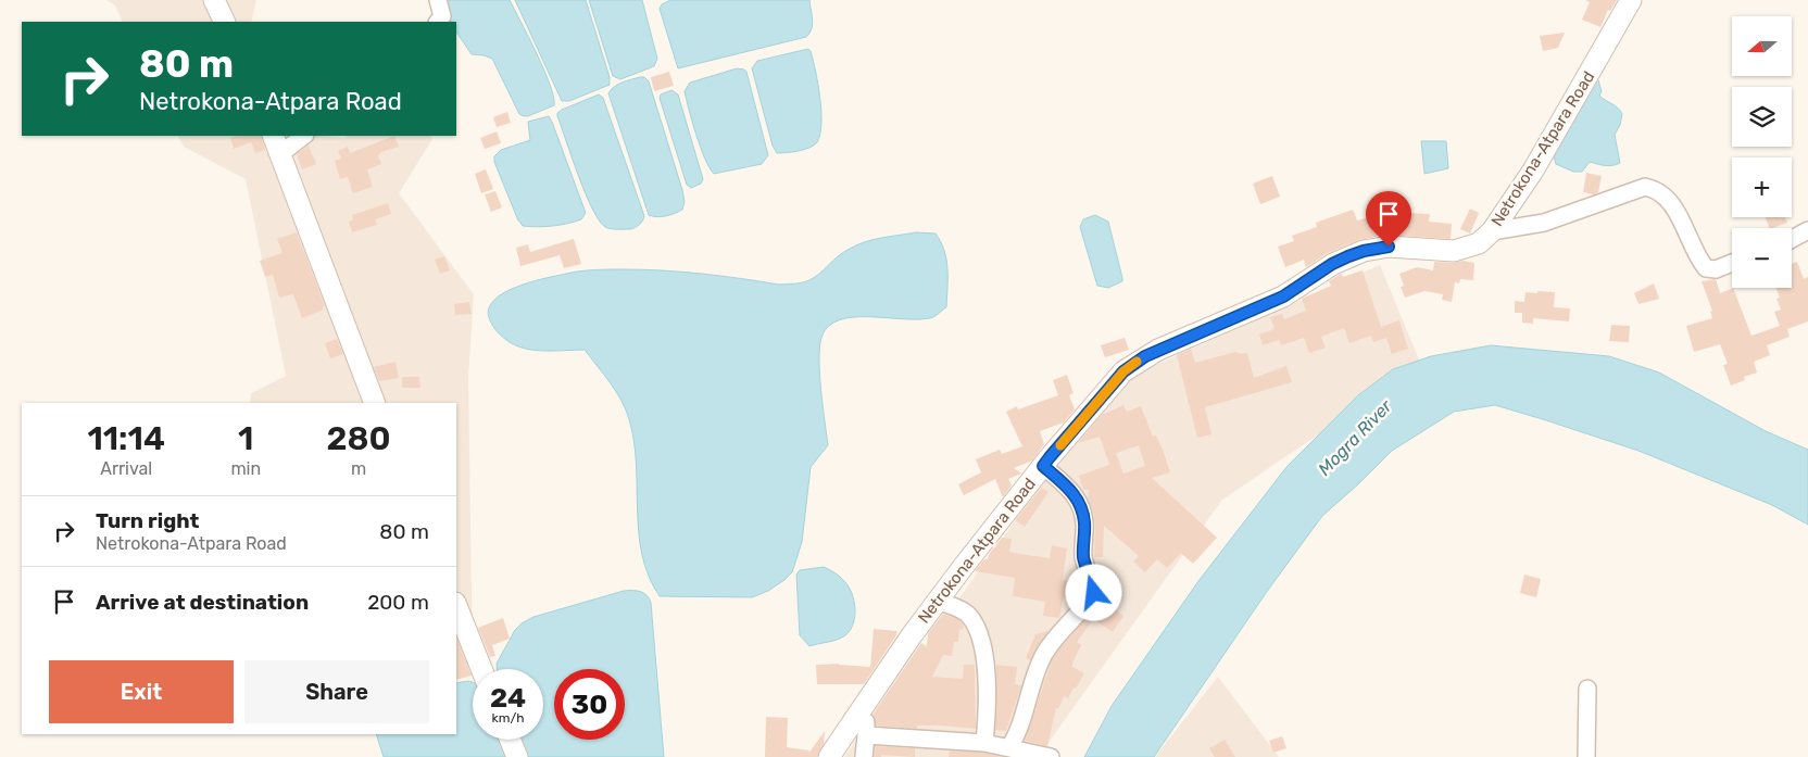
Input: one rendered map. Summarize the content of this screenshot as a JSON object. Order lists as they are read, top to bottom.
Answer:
{
  "streets": {
    "street": ["Netrokona-Atpara Road"]
  },
  "water": ["Mogra River"],
  "north": "left",
  "page": {
    "map_buttons": ["+", "−"],
    "turn": ["80 m", "Netrokona-Atpara Road"],
    "eta": [
      "11:14",
      "Arrival",
      "1",
      "min",
      "280",
      "m"
    ],
    "list": [
      {
        "name": "Turn right",
        "note": "Netrokona-Atpara Road",
        "value": "80 m"
      },
      {
        "name": "Arrive at destination",
        "value": "200 m"
      }
    ],
    "buttons": ["Exit", "Share"],
    "speed": "24 km/h",
    "limit": "30"
  }
}
